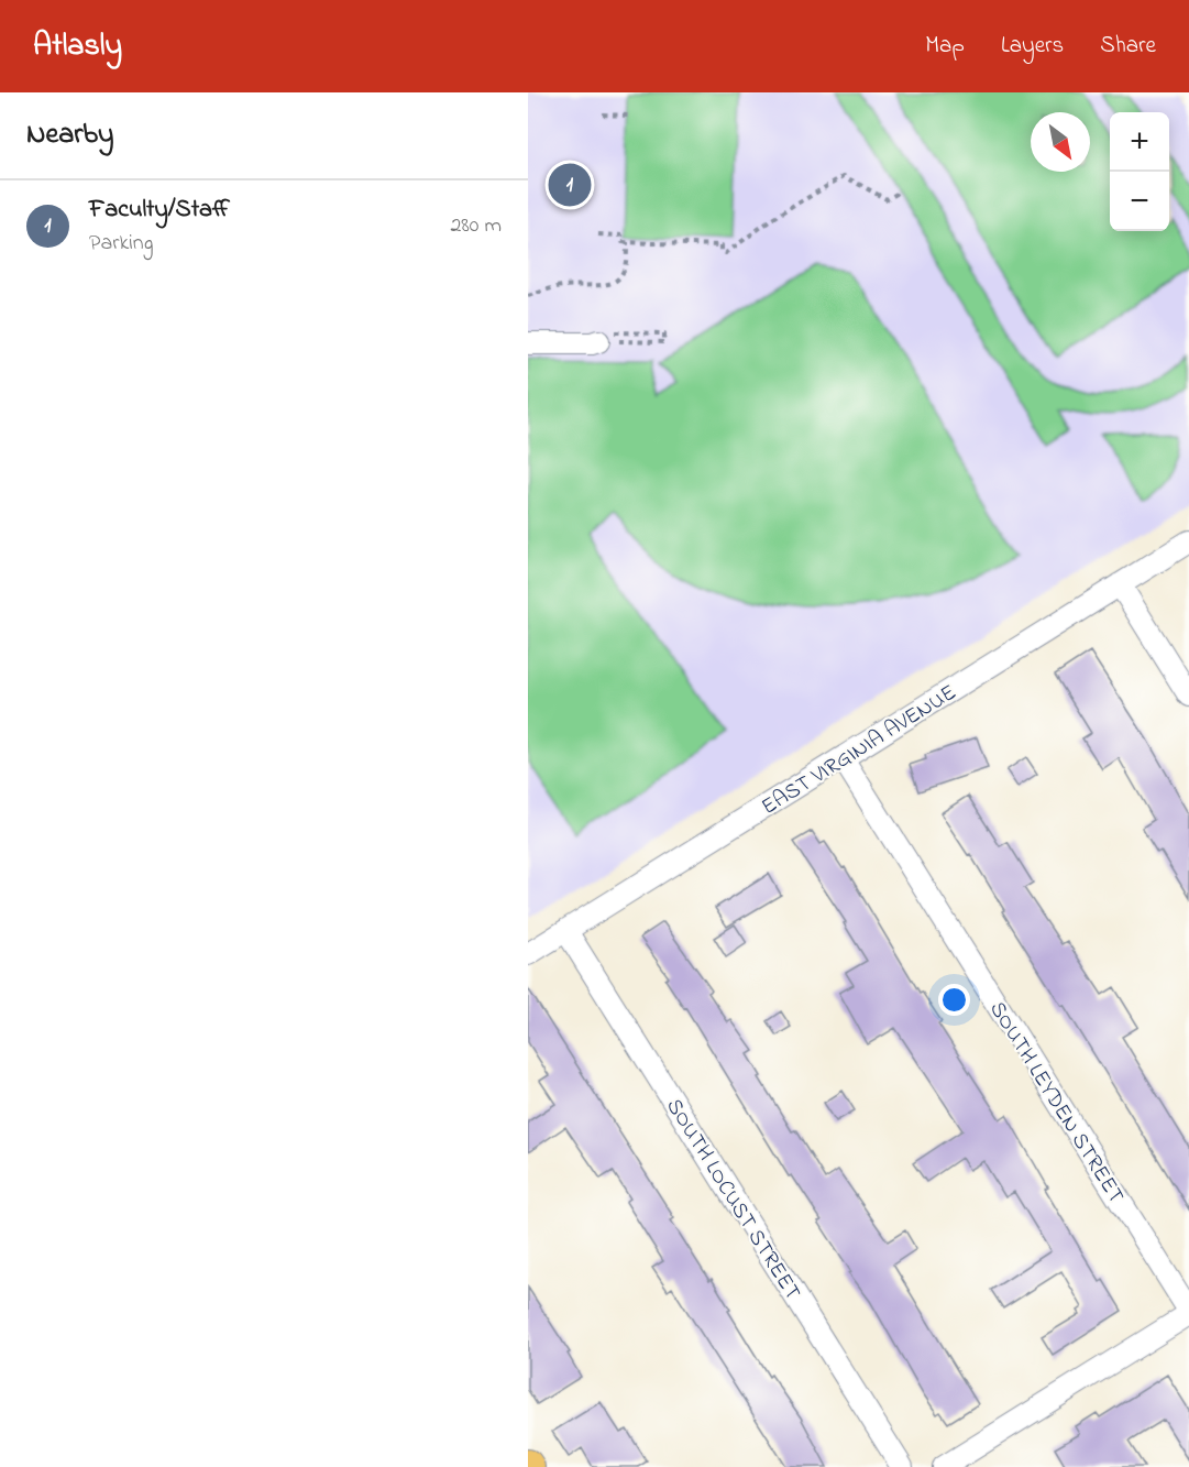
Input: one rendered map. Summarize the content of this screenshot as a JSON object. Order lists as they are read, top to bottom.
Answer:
{
  "streets": {
    "street": ["EAST VIRGINIA AVENUE", "SOUTH LEYDEN STREET", "SOUTH LOCUST STREET"]
  },
  "crossings": [
    ["EAST VIRGINIA AVENUE", "SOUTH LEYDEN STREET"],
    ["EAST VIRGINIA AVENUE", "SOUTH LOCUST STREET"]
  ],
  "north": "bottom right",
  "page": {
    "header": "Atlasly",
    "nav": ["Map", "Layers", "Share"],
    "heading": "Nearby",
    "map_buttons": ["+", "−"],
    "pins": "1",
    "list": [
      {
        "mark": "1",
        "name": "Faculty/Staff",
        "note": "Parking",
        "value": "280 m"
      }
    ]
  }
}
